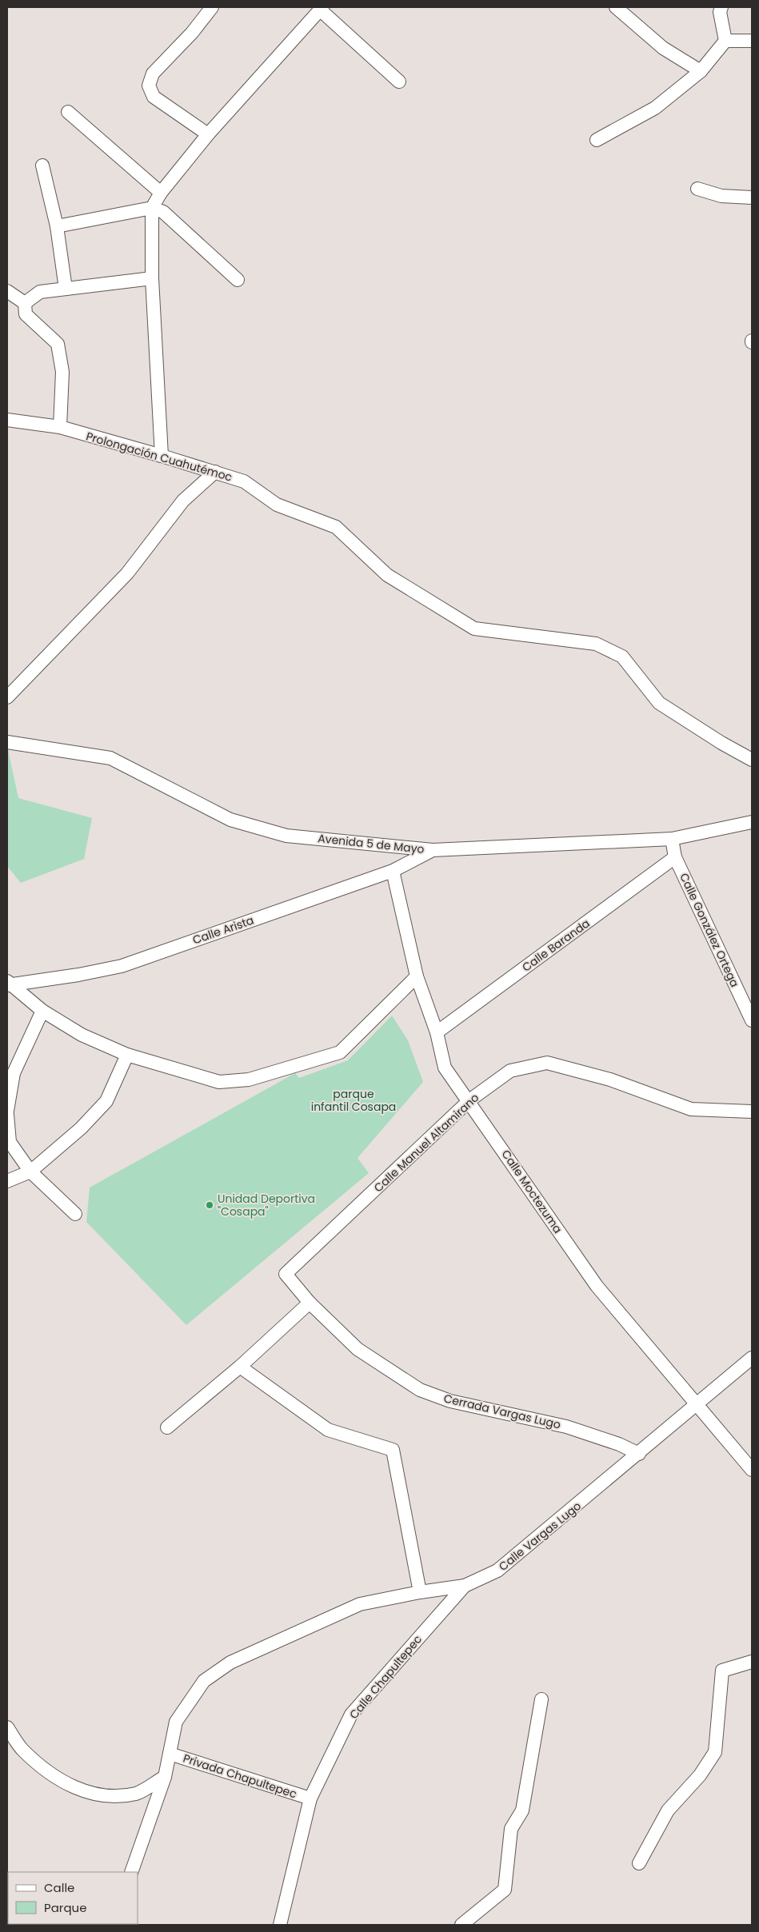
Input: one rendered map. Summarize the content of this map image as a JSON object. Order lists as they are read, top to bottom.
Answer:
{
  "streets": {
    "street": [
      "Prolongación Cuahutémoc",
      "Avenida 5 de Mayo",
      "Calle Arista",
      "Calle González Ortega",
      "Calle Baranda",
      "Calle Manuel Altamirano",
      "Calle Moctezuma",
      "Cerrada Vargas Lugo",
      "Calle Vargas Lugo",
      "Calle Chapultepec",
      "Privada Chapultepec"
    ]
  },
  "crossings": [
    ["Avenida 5 de Mayo", "Calle Arista"],
    ["Avenida 5 de Mayo", "Calle González Ortega"],
    ["Calle Arista", "Calle Moctezuma"],
    ["Calle González Ortega", "Calle Baranda"],
    ["Calle Baranda", "Calle Moctezuma"],
    ["Calle Manuel Altamirano", "Calle Moctezuma"],
    ["Calle Manuel Altamirano", "Cerrada Vargas Lugo"],
    ["Calle Moctezuma", "Calle Vargas Lugo"],
    ["Cerrada Vargas Lugo", "Calle Vargas Lugo"],
    ["Calle Vargas Lugo", "Calle Chapultepec"],
    ["Calle Vargas Lugo", "Privada Chapultepec"],
    ["Calle Chapultepec", "Privada Chapultepec"]
  ],
  "parks": ["parque infantil Cosapa"],
  "places": ["Unidad Deportiva \"Cosapa\""],
  "legend": ["Calle", "Parque"]
}
